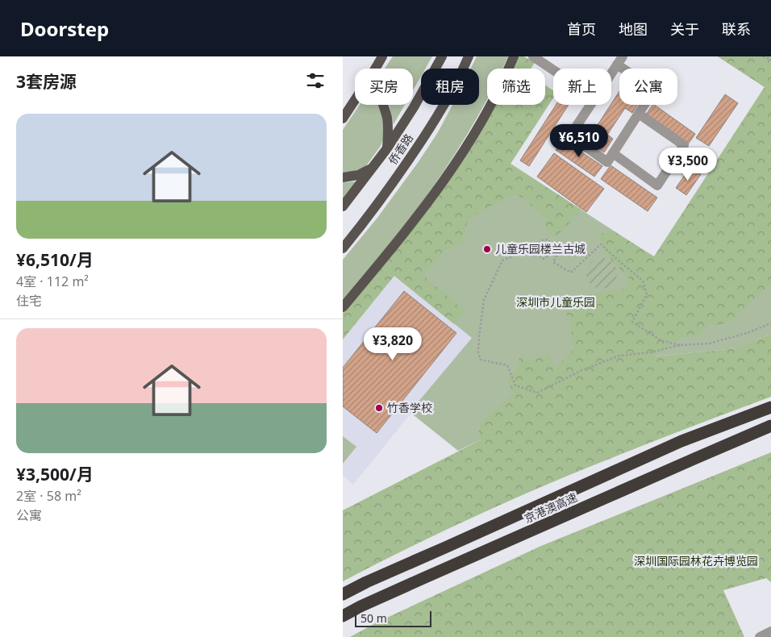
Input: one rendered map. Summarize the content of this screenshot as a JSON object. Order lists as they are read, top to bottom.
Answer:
{
  "streets": {
    "highway": ["京港澳高速"],
    "main road": ["侨香路"]
  },
  "parks": ["深圳市儿童乐园", "深圳国际园林花卉博览园"],
  "places": ["儿童乐园楼兰古城", "竹香学校"],
  "scale_bar": "50 m",
  "page": {
    "header": "Doorstep",
    "nav": [
      "首页",
      "地图",
      "关于",
      "联系"
    ],
    "heading": "3套房源",
    "chip": [
      "买房",
      "租房",
      "筛选",
      "新上",
      "公寓"
    ],
    "list": [
      {
        "name": "¥6,510/月",
        "note": "4室 · 112 m² · 住宅"
      },
      {
        "name": "¥3,500/月",
        "note": "2室 · 58 m² · 公寓"
      }
    ],
    "price": ["¥6,510", "¥3,500", "¥3,820"],
    "scale": "50 m"
  }
}
